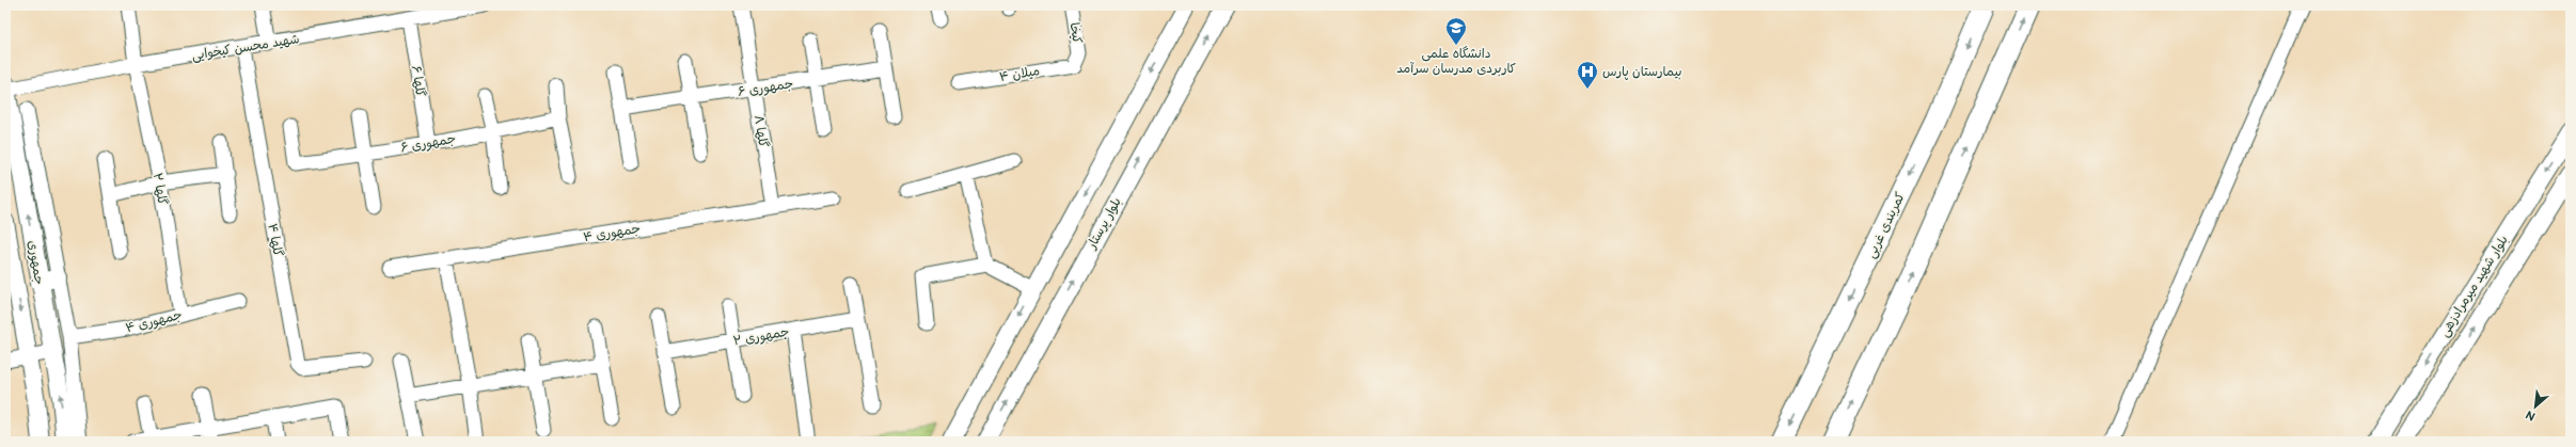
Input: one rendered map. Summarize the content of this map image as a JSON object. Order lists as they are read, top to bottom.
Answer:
{
  "streets": {
    "highway": ["کمربندی غربی"],
    "main road": ["بلوار پرستار", "جمهوری", "بلوار شهید میرمرادزهی"],
    "street": [
      "کیخا",
      "شهید محسن کیخوایی",
      "میلان ۴",
      "گلها ۶",
      "جمهوری ۶",
      "گلها ۸",
      "گلها ۲",
      "جمهوری ۴",
      "گلها ۴",
      "جمهوری ۲"
    ]
  },
  "crossings": [
    ["کیخا", "میلان ۴"],
    ["شهید محسن کیخوایی", "گلها ۶"],
    ["شهید محسن کیخوایی", "گلها ۲"],
    ["شهید محسن کیخوایی", "گلها ۴"],
    ["شهید محسن کیخوایی", "جمهوری"],
    ["گلها ۶", "جمهوری ۶"],
    ["جمهوری ۶", "گلها ۸"],
    ["گلها ۸", "جمهوری ۴"],
    ["گلها ۲", "جمهوری ۴"]
  ],
  "places": {
    "school or university": ["دانشگاه علمی کاربردی مدرسان سرآمد"],
    "hospital": ["بیمارستان پارس"]
  },
  "north": "bottom left"
}
